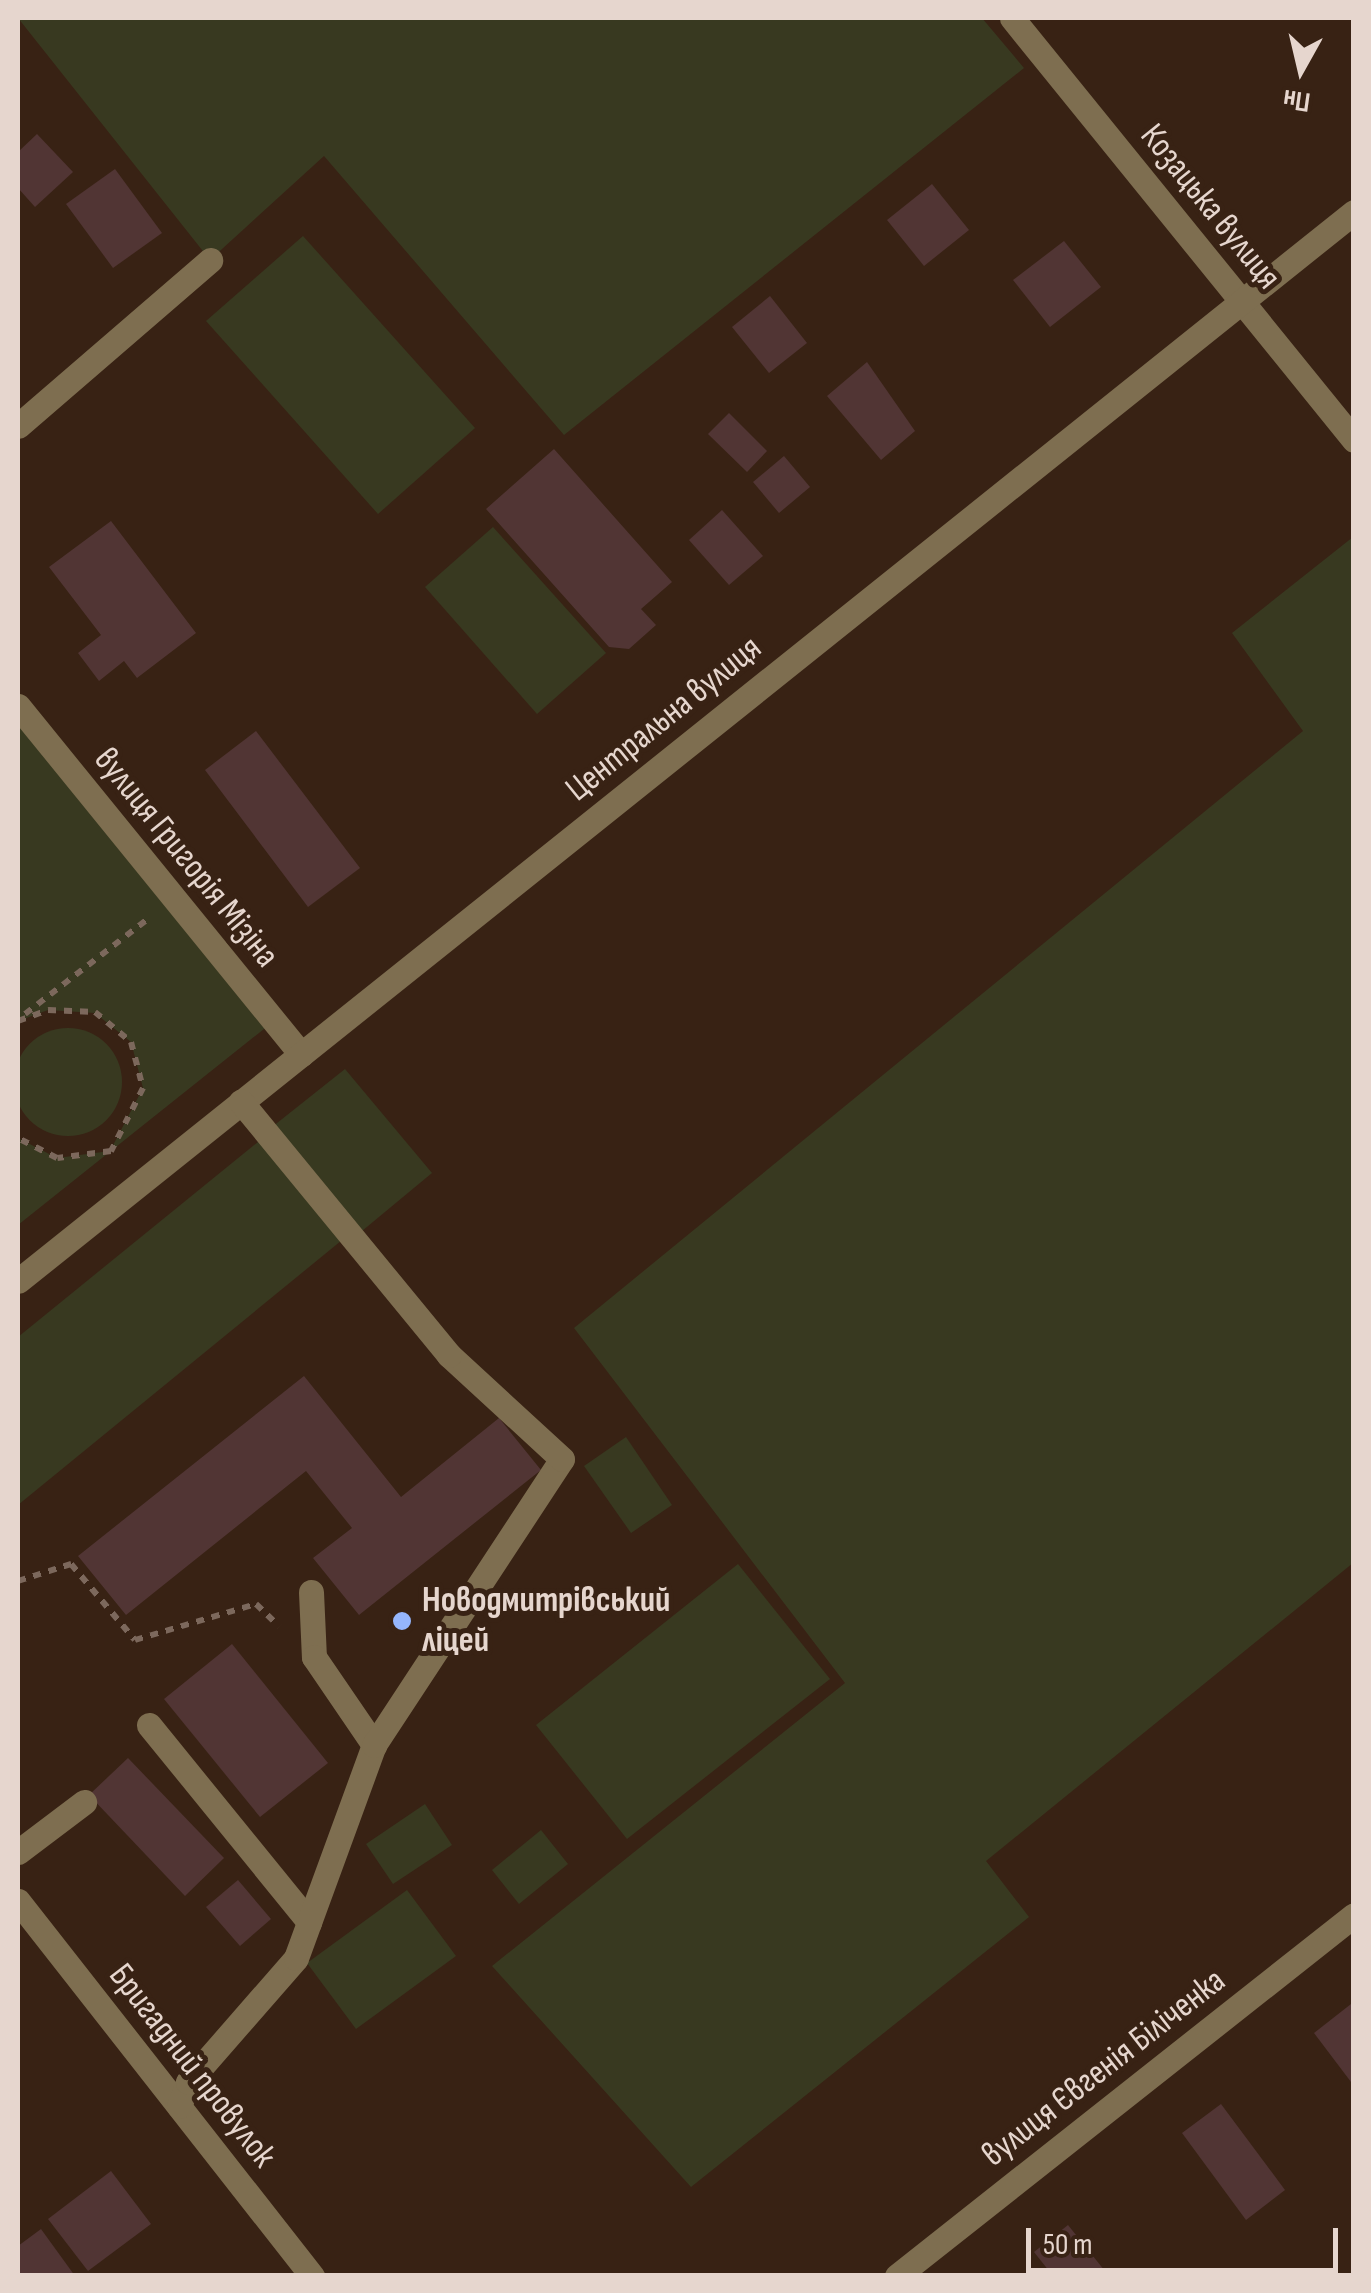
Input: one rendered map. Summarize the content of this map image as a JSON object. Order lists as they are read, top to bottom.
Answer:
{
  "streets": {
    "street": [
      "Козацька вулиця",
      "Центральна вулиця",
      "вулиця Григорія Мізіна",
      "Бригадний провулок",
      "вулиця Євгенія Біліченка"
    ]
  },
  "crossings": [
    ["Козацька вулиця", "Центральна вулиця"],
    ["Центральна вулиця", "вулиця Григорія Мізіна"]
  ],
  "places": ["Новодмитрівський ліцей"],
  "scale_bar": "50 m",
  "north": "bottom"
}
